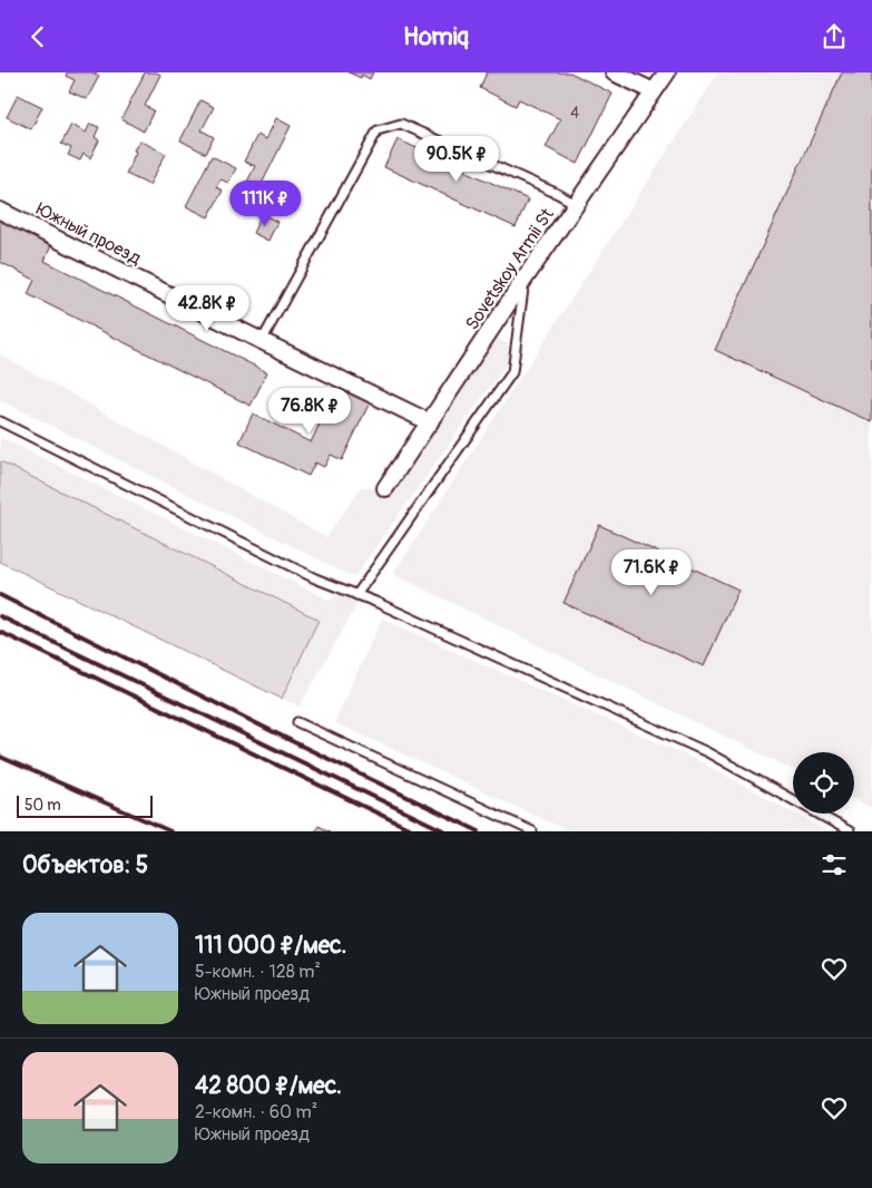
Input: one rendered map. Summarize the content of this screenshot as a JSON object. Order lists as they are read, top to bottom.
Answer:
{
  "streets": {
    "street": ["Южный проезд", "Sovetskoy Armii St"]
  },
  "crossings": [
    ["Южный проезд", "Sovetskoy Armii St"]
  ],
  "house_numbers": ["4"],
  "scale_bar": "50 m",
  "page": {
    "header": "Homiq",
    "price": [
      "90.5K ₽",
      "111K ₽",
      "42.8K ₽",
      "76.8K ₽",
      "71.6K ₽"
    ],
    "scale": "50 m",
    "heading": "Объектов: 5",
    "list": [
      {
        "name": "111 000 ₽/мес.",
        "note": "5-комн. · 128 m² · Южный проезд"
      },
      {
        "name": "42 800 ₽/мес.",
        "note": "2-комн. · 60 m² · Южный проезд"
      }
    ]
  }
}
